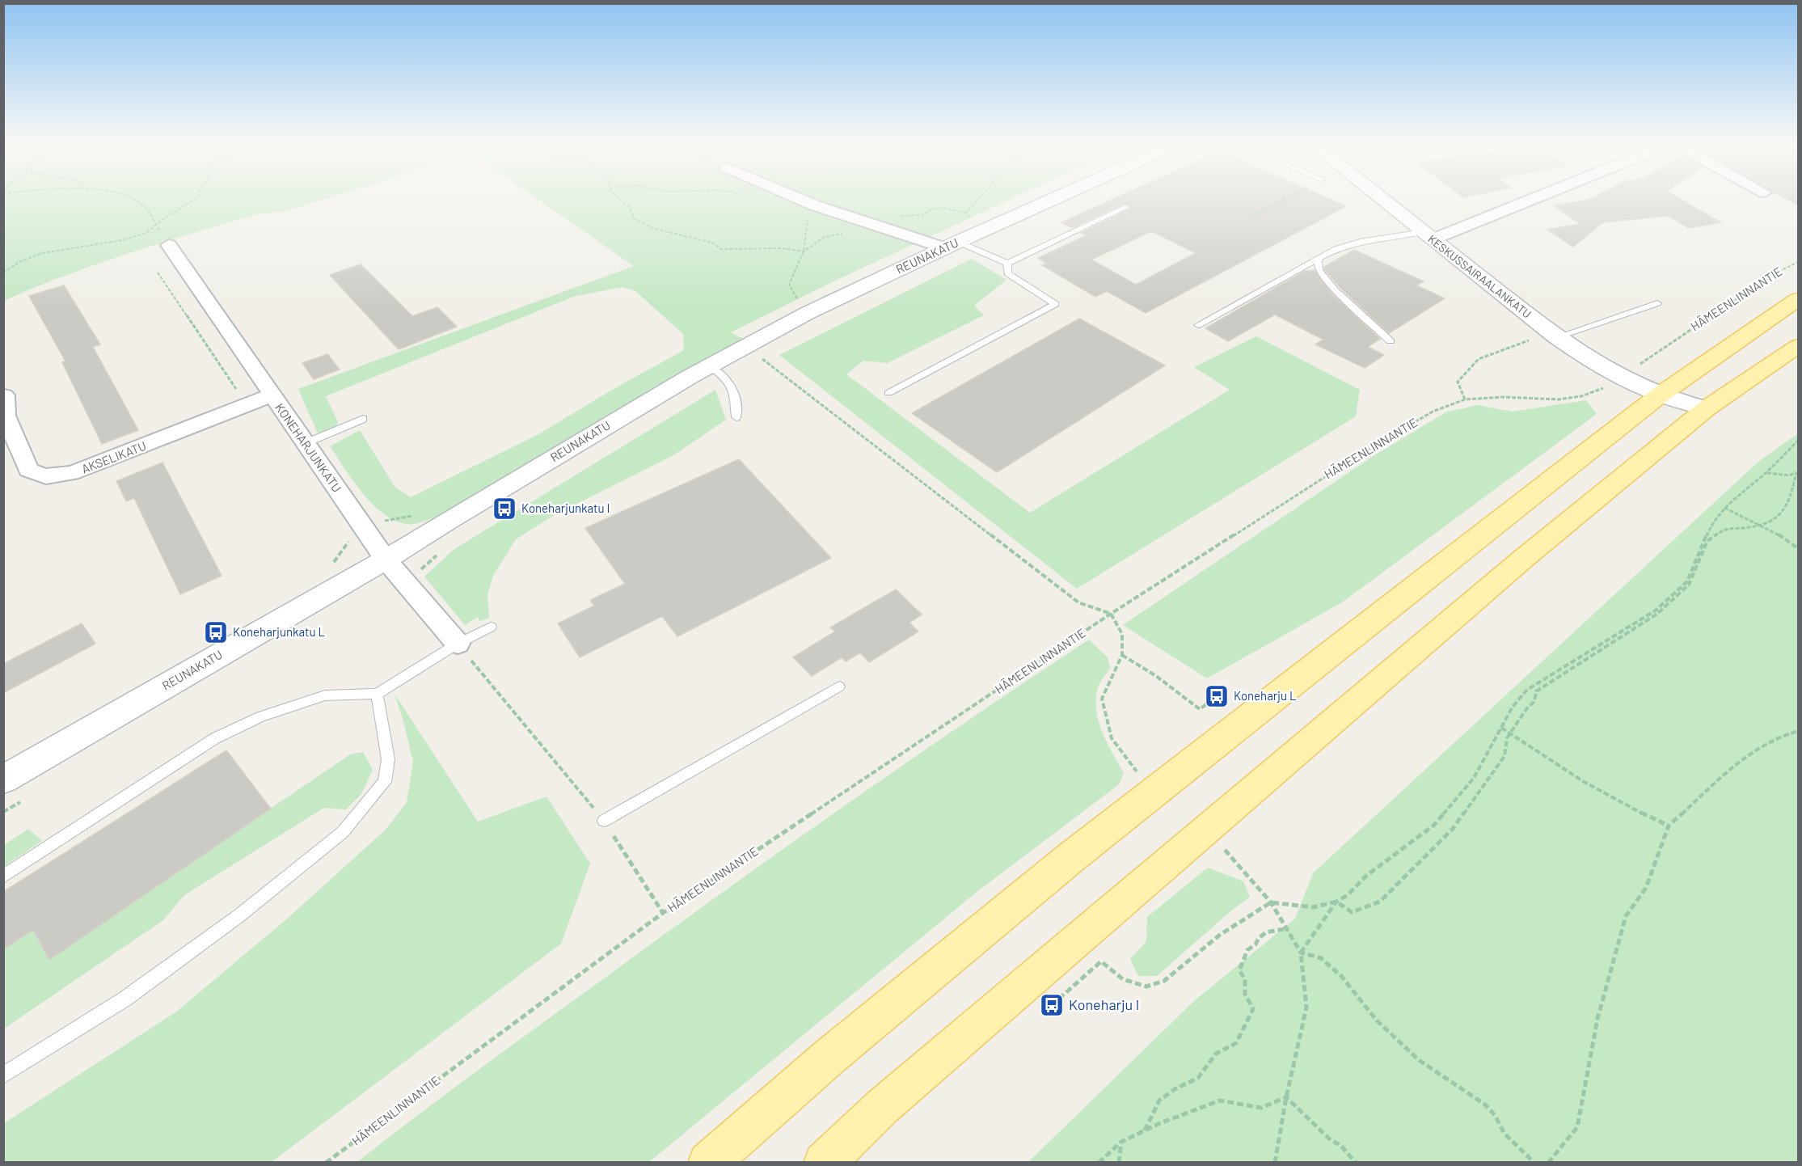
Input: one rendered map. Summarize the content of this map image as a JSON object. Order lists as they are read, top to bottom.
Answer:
{
  "streets": {
    "street": [
      "REUNAKATU",
      "KESKUSSAIRAALANKATU",
      "KONEHARJUNKATU",
      "AKSELIKATU"
    ],
    "path": ["HÄMEENLINNANTIE"]
  },
  "crossings": [
    ["REUNAKATU", "KONEHARJUNKATU"],
    ["KESKUSSAIRAALANKATU", "HÄMEENLINNANTIE"],
    ["KONEHARJUNKATU", "AKSELIKATU"]
  ],
  "places": {
    "bus stop": [
      "Koneharjunkatu I",
      "Koneharjunkatu L",
      "Koneharju L",
      "Koneharju I"
    ]
  }
}
